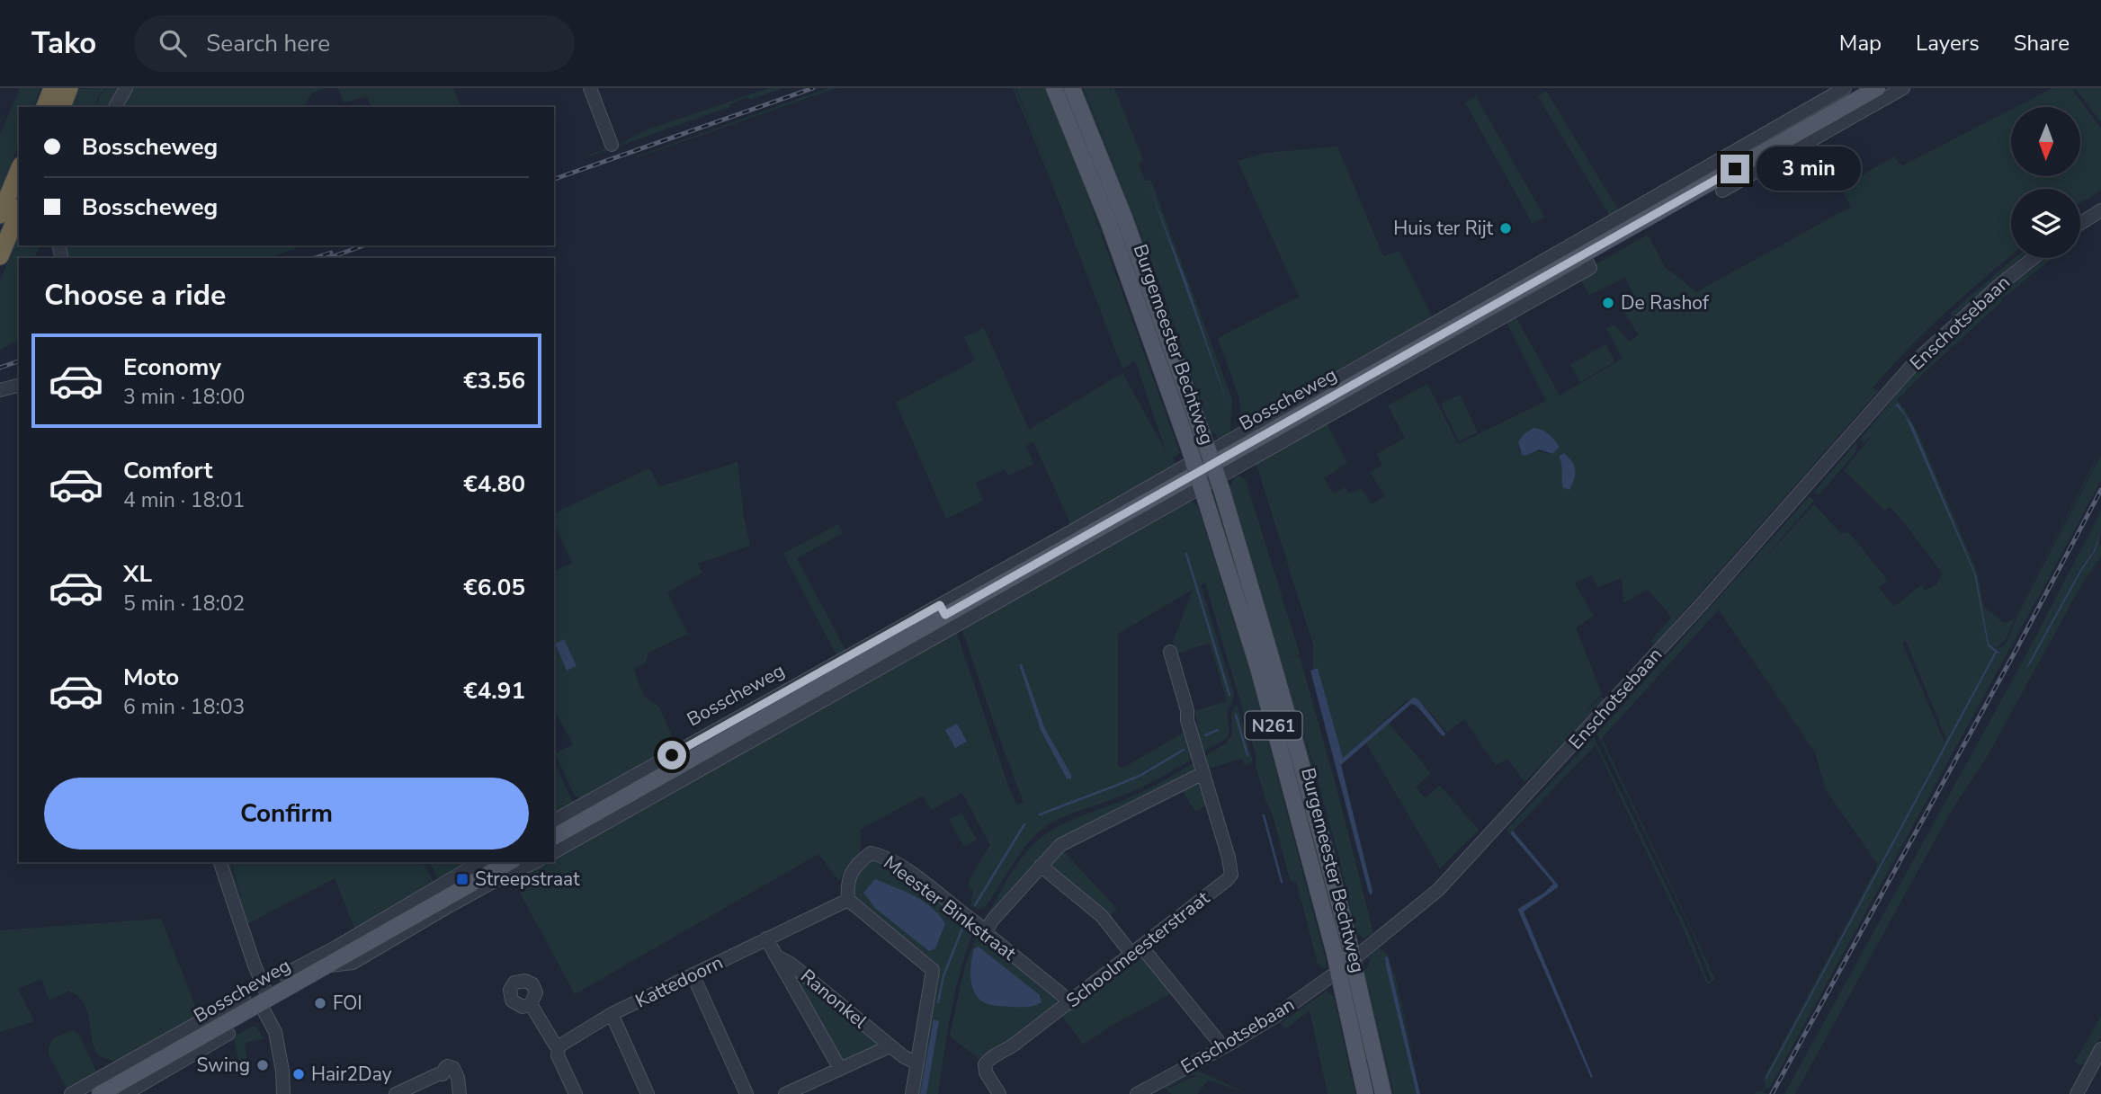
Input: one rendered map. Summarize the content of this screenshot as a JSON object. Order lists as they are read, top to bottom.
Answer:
{
  "streets": {
    "main road": ["Burgemeester Bechtweg", "Bosscheweg", "N261"],
    "street": [
      "Enschotsebaan",
      "Meester Binkstraat",
      "Schoolmeesterstraat",
      "Kattedoorn",
      "Ranonkel"
    ]
  },
  "crossings": [
    ["Meester Binkstraat", "Schoolmeesterstraat"],
    ["Meester Binkstraat", "Kattedoorn"],
    ["Kattedoorn", "Ranonkel"]
  ],
  "places": {
    "other": [
      "Huis ter Rijt",
      "De Rashof",
      "FOI",
      "Swing",
      "Hair2Day"
    ],
    "transit": ["Streepstraat"]
  },
  "north": "bottom",
  "page": {
    "header": "Tako",
    "search": "Search here",
    "nav": ["Map", "Layers", "Share"],
    "banner": ["Bosscheweg", "Bosscheweg"],
    "bubble": "3 min",
    "heading": "Choose a ride",
    "list": [
      {
        "name": "Economy",
        "note": "3 min · 18:00",
        "value": "€3.56"
      },
      {
        "name": "Comfort",
        "note": "4 min · 18:01",
        "value": "€4.80"
      },
      {
        "name": "XL",
        "note": "5 min · 18:02",
        "value": "€6.05"
      },
      {
        "name": "Moto",
        "note": "6 min · 18:03",
        "value": "€4.91"
      }
    ],
    "buttons": "Confirm"
  }
}
